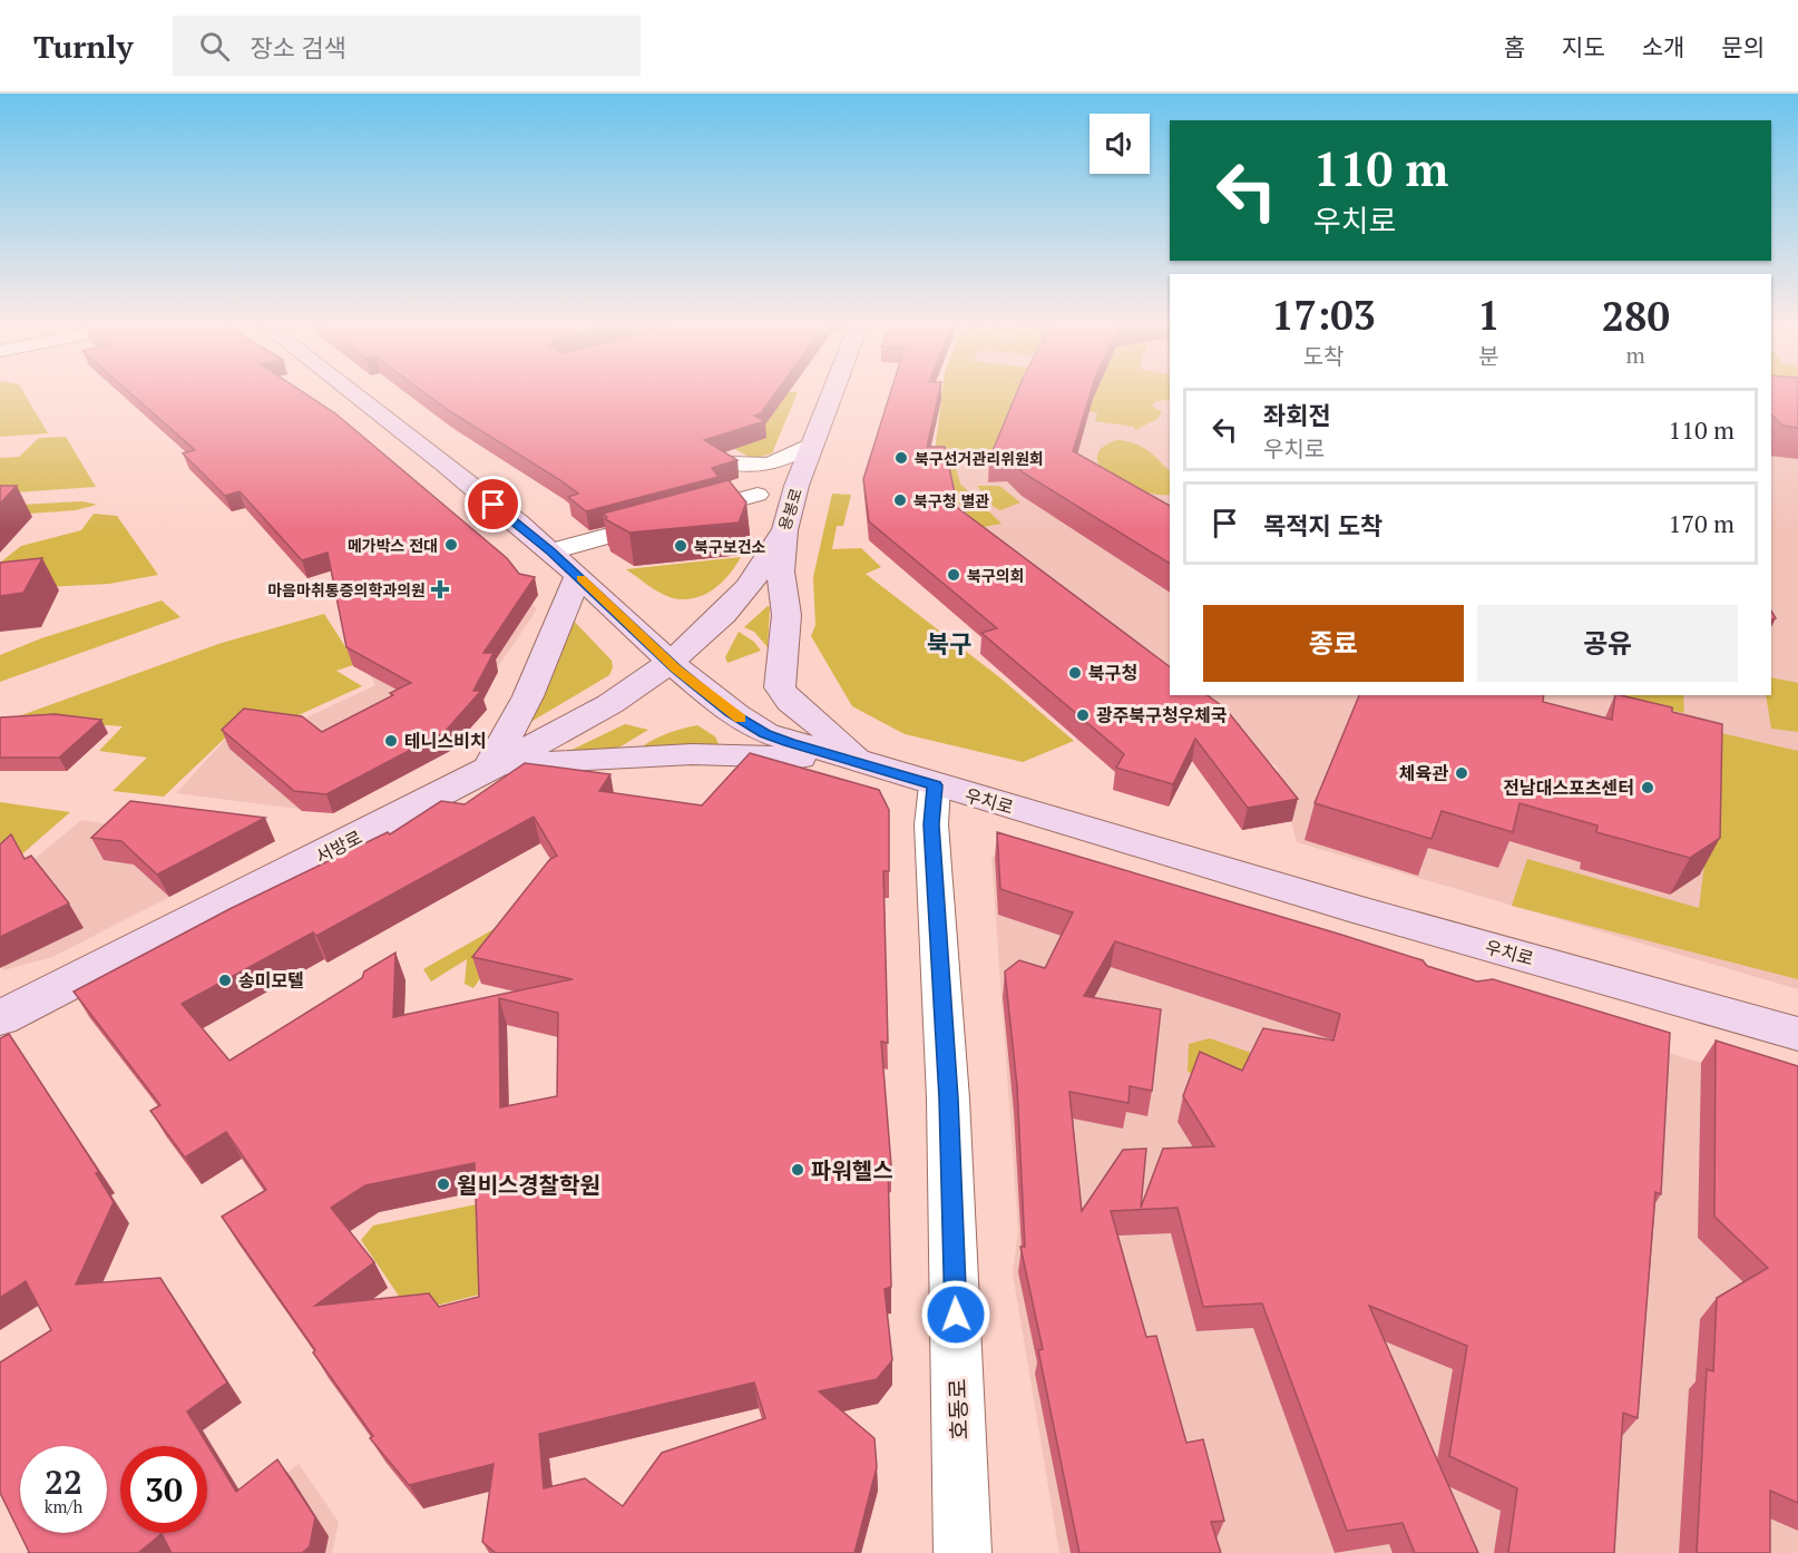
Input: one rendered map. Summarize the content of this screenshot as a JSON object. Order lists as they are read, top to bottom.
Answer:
{
  "streets": {
    "main road": ["용봉로", "우치로", "서방로"],
    "street": ["호동로"]
  },
  "crossings": [
    ["용봉로", "우치로"],
    ["용봉로", "서방로"],
    ["우치로", "서방로"],
    ["우치로", "호동로"]
  ],
  "districts": ["북구"],
  "places": {
    "other": [
      "북구선거관리위원회",
      "북구청 별관",
      "메가박스 전대",
      "북구보건소",
      "북구의회",
      "북구청",
      "광주북구청우체국",
      "테니스비치",
      "체육관",
      "전남대스포츠센터",
      "송미모텔",
      "파워헬스",
      "윌비스경찰학원"
    ],
    "health": ["마음마취통증의학과의원"]
  },
  "page": {
    "header": "Turnly",
    "search": "장소 검색",
    "nav": [
      "홈",
      "지도",
      "소개",
      "문의"
    ],
    "turn": ["110 m", "우치로"],
    "eta": [
      "17:03",
      "도착",
      "1",
      "분",
      "280",
      "m"
    ],
    "list": [
      {
        "name": "좌회전",
        "note": "우치로",
        "value": "110 m"
      },
      {
        "name": "목적지 도착",
        "value": "170 m"
      }
    ],
    "buttons": ["종료", "공유"],
    "speed": "22 km/h",
    "limit": "30"
  }
}
